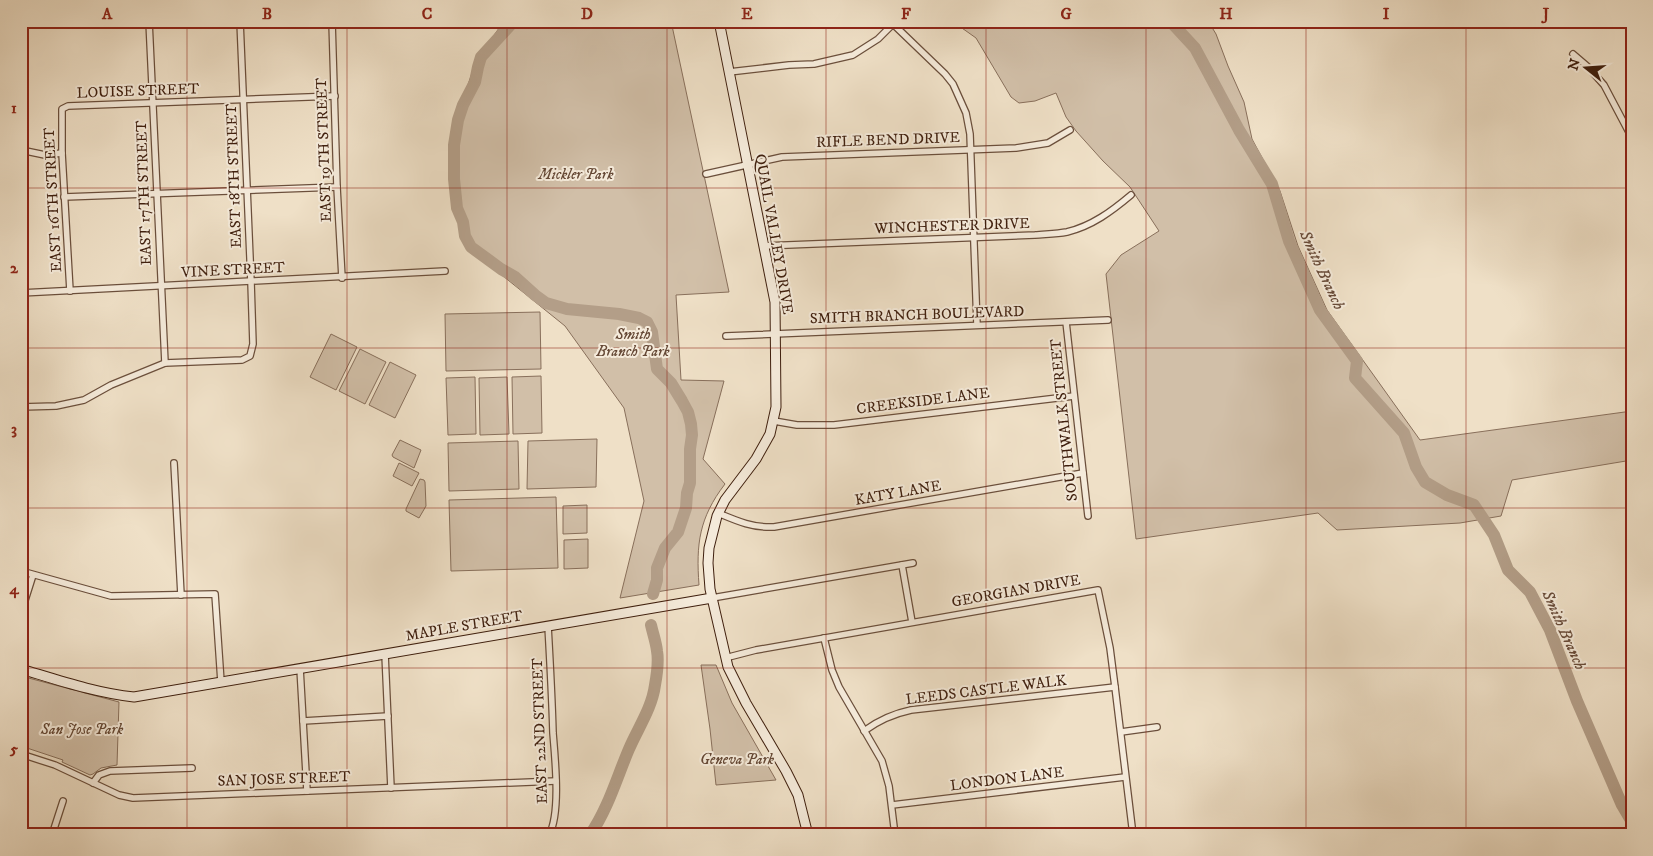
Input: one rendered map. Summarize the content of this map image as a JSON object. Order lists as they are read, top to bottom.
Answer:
{
  "streets": {
    "street": [
      "LOUISE STREET",
      "RIFLE BEND DRIVE",
      "EAST 19TH STREET",
      "EAST 18TH STREET",
      "EAST 17TH STREET",
      "EAST 16TH STREET",
      "WINCHESTER DRIVE",
      "QUAIL VALLEY DRIVE",
      "VINE STREET",
      "SMITH BRANCH BOULEVARD",
      "CREEKSIDE LANE",
      "SOUTHWALK STREET",
      "KATY LANE",
      "GEORGIAN DRIVE",
      "MAPLE STREET",
      "LEEDS CASTLE WALK",
      "EAST 22ND STREET",
      "SAN JOSE STREET",
      "LONDON LANE"
    ]
  },
  "crossings": [
    ["LOUISE STREET", "EAST 19TH STREET"],
    ["LOUISE STREET", "EAST 18TH STREET"],
    ["LOUISE STREET", "EAST 17TH STREET"],
    ["LOUISE STREET", "EAST 16TH STREET"],
    ["RIFLE BEND DRIVE", "QUAIL VALLEY DRIVE"],
    ["EAST 19TH STREET", "VINE STREET"],
    ["EAST 18TH STREET", "EAST 17TH STREET"],
    ["EAST 18TH STREET", "VINE STREET"],
    ["EAST 17TH STREET", "VINE STREET"],
    ["EAST 16TH STREET", "VINE STREET"],
    ["WINCHESTER DRIVE", "QUAIL VALLEY DRIVE"],
    ["QUAIL VALLEY DRIVE", "SMITH BRANCH BOULEVARD"],
    ["QUAIL VALLEY DRIVE", "CREEKSIDE LANE"],
    ["QUAIL VALLEY DRIVE", "KATY LANE"],
    ["QUAIL VALLEY DRIVE", "GEORGIAN DRIVE"],
    ["QUAIL VALLEY DRIVE", "MAPLE STREET"],
    ["SMITH BRANCH BOULEVARD", "SOUTHWALK STREET"],
    ["CREEKSIDE LANE", "SOUTHWALK STREET"],
    ["SOUTHWALK STREET", "KATY LANE"],
    ["GEORGIAN DRIVE", "LEEDS CASTLE WALK"],
    ["GEORGIAN DRIVE", "LONDON LANE"],
    ["MAPLE STREET", "EAST 22ND STREET"],
    ["EAST 22ND STREET", "SAN JOSE STREET"]
  ],
  "water": ["Smith Branch"],
  "parks": [
    "Mickler Park",
    "Smith Branch Park",
    "San Jose Park",
    "Geneva Park"
  ],
  "north": "left",
  "grid": {
    "columns": [
      "A",
      "B",
      "C",
      "D",
      "E",
      "F",
      "G",
      "H",
      "I",
      "J"
    ],
    "rows": [
      "1",
      "2",
      "3",
      "4",
      "5"
    ]
  }
}
